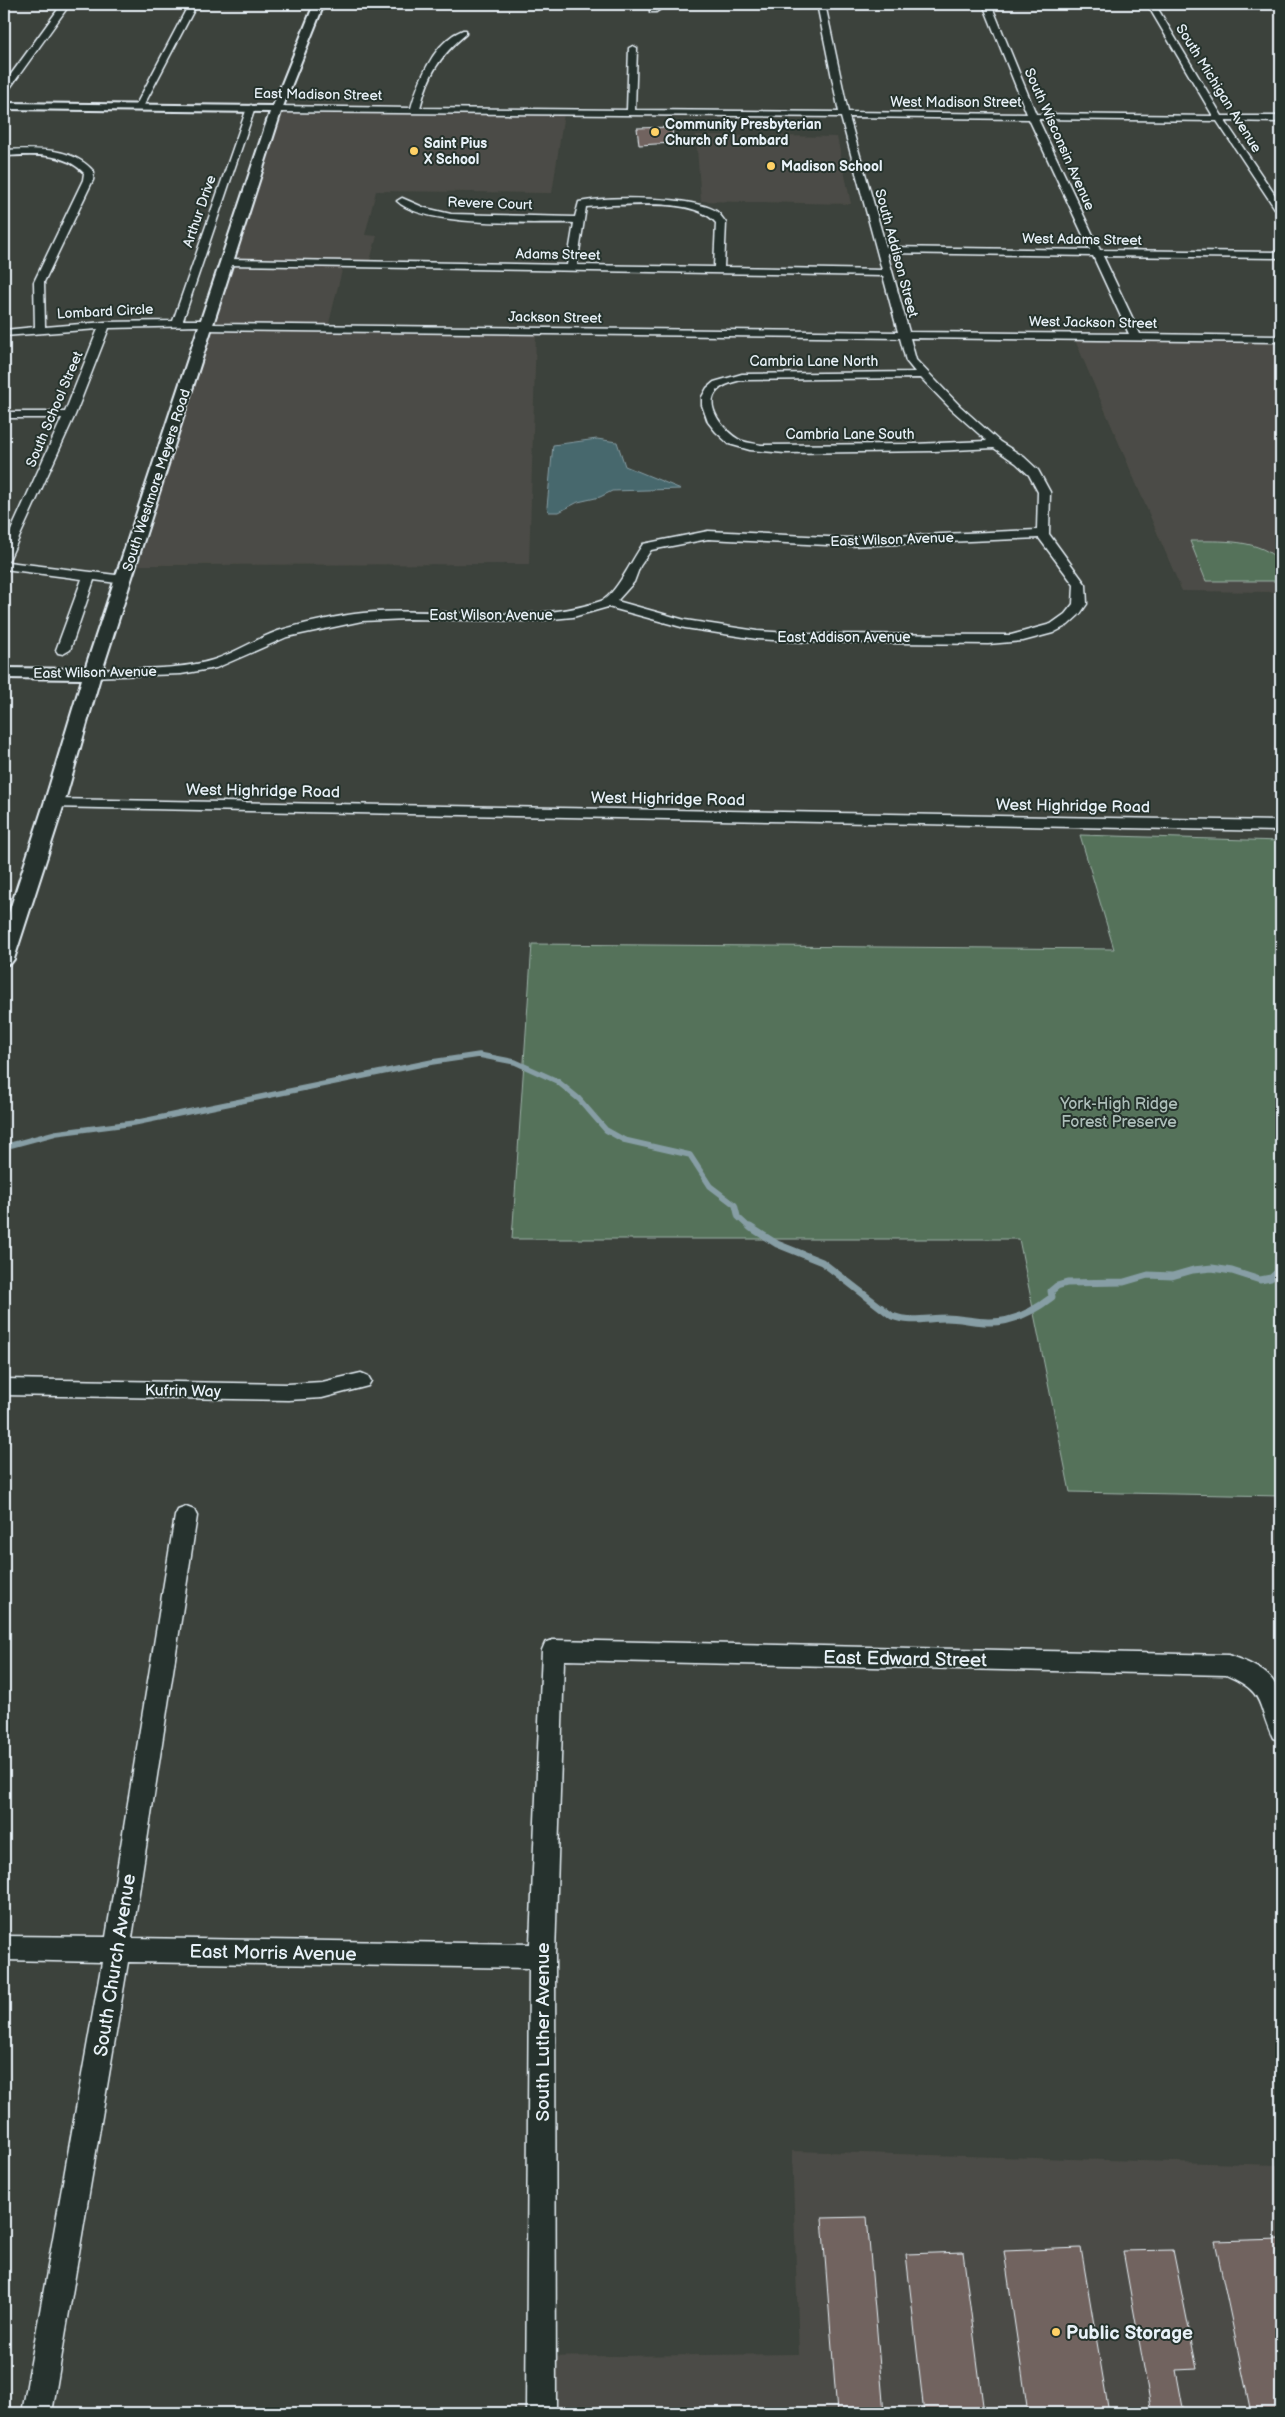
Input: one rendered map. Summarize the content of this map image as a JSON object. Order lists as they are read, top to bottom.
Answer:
{
  "streets": {
    "street": [
      "South Michigan Avenue",
      "East Madison Street",
      "West Madison Street",
      "South Wisconsin Avenue",
      "Revere Court",
      "Arthur Drive",
      "West Adams Street",
      "South Addison Street",
      "Adams Street",
      "Lombard Circle",
      "Jackson Street",
      "West Jackson Street",
      "Cambria Lane North",
      "South School Street",
      "Cambria Lane South",
      "South Westmore Meyers Road",
      "East Wilson Avenue",
      "East Addison Avenue",
      "West Highridge Road",
      "Kufrin Way",
      "East Edward Street",
      "East Morris Avenue",
      "South Church Avenue",
      "South Luther Avenue"
    ]
  },
  "crossings": [
    ["South Michigan Avenue", "West Madison Street"],
    ["East Madison Street", "West Madison Street"],
    ["East Madison Street", "Arthur Drive"],
    ["East Madison Street", "South Westmore Meyers Road"],
    ["West Madison Street", "South Wisconsin Avenue"],
    ["West Madison Street", "South Addison Street"],
    ["South Wisconsin Avenue", "West Adams Street"],
    ["South Wisconsin Avenue", "West Jackson Street"],
    ["Arthur Drive", "Lombard Circle"],
    ["West Adams Street", "South Addison Street"],
    ["South Addison Street", "Adams Street"],
    ["South Addison Street", "Jackson Street"],
    ["South Addison Street", "West Jackson Street"],
    ["Adams Street", "South Westmore Meyers Road"],
    ["Lombard Circle", "Jackson Street"],
    ["Lombard Circle", "South School Street"],
    ["Lombard Circle", "South Westmore Meyers Road"],
    ["Jackson Street", "West Jackson Street"],
    ["Jackson Street", "South Westmore Meyers Road"],
    ["Cambria Lane North", "Cambria Lane South"],
    ["South Westmore Meyers Road", "East Wilson Avenue"],
    ["South Westmore Meyers Road", "West Highridge Road"],
    ["East Wilson Avenue", "East Addison Avenue"],
    ["East Edward Street", "South Luther Avenue"],
    ["East Morris Avenue", "South Church Avenue"],
    ["East Morris Avenue", "South Luther Avenue"]
  ],
  "parks": ["York-High Ridge Forest Preserve"],
  "places": [
    "Community Presbyterian Church of Lombard",
    "Saint Pius X School",
    "Madison School",
    "Public Storage"
  ]
}
